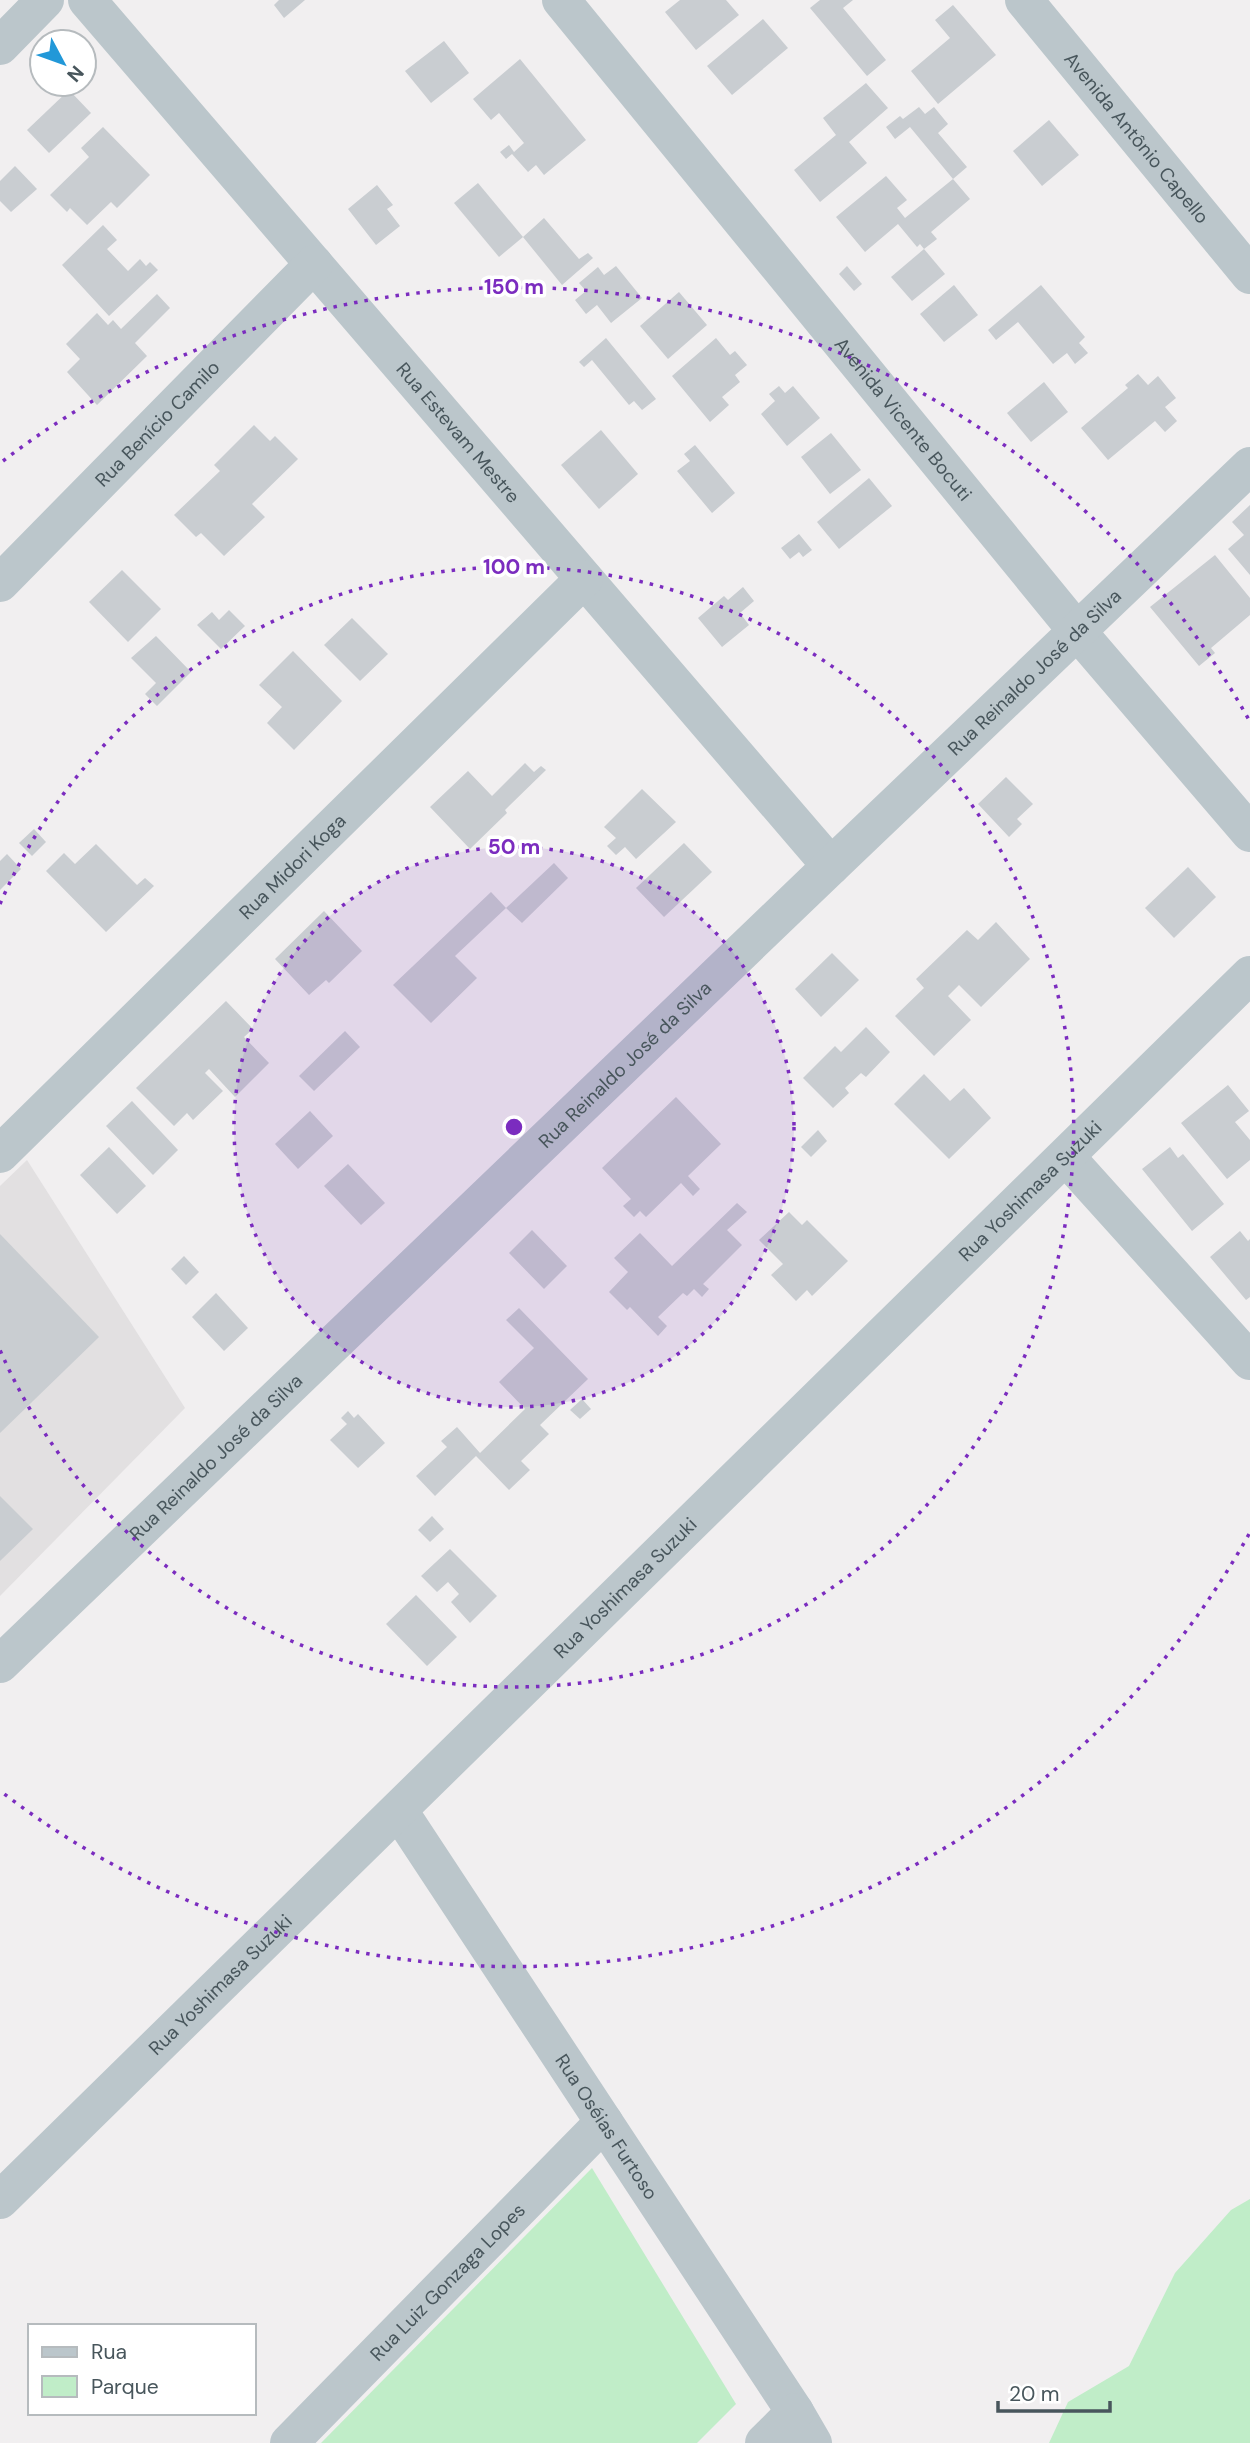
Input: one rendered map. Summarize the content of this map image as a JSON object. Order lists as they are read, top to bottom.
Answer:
{
  "streets": {
    "street": [
      "Avenida Antônio Capello",
      "Avenida Vicente Bocuti",
      "Rua Benício Camilo",
      "Rua Estevam Mestre",
      "Rua Reinaldo José da Silva",
      "Rua Midori Koga",
      "Rua Yoshimasa Suzuki",
      "Rua Oséias Furtoso",
      "Rua Luiz Gonzaga Lopes"
    ]
  },
  "crossings": [
    ["Avenida Vicente Bocuti", "Rua Reinaldo José da Silva"],
    ["Rua Benício Camilo", "Rua Estevam Mestre"],
    ["Rua Estevam Mestre", "Rua Reinaldo José da Silva"],
    ["Rua Estevam Mestre", "Rua Midori Koga"],
    ["Rua Yoshimasa Suzuki", "Rua Oséias Furtoso"],
    ["Rua Oséias Furtoso", "Rua Luiz Gonzaga Lopes"]
  ],
  "legend": ["Rua", "Parque"],
  "scale_bar": "20 m",
  "north": "bottom right",
  "rings": ["150 m", "100 m", "50 m"]
}
